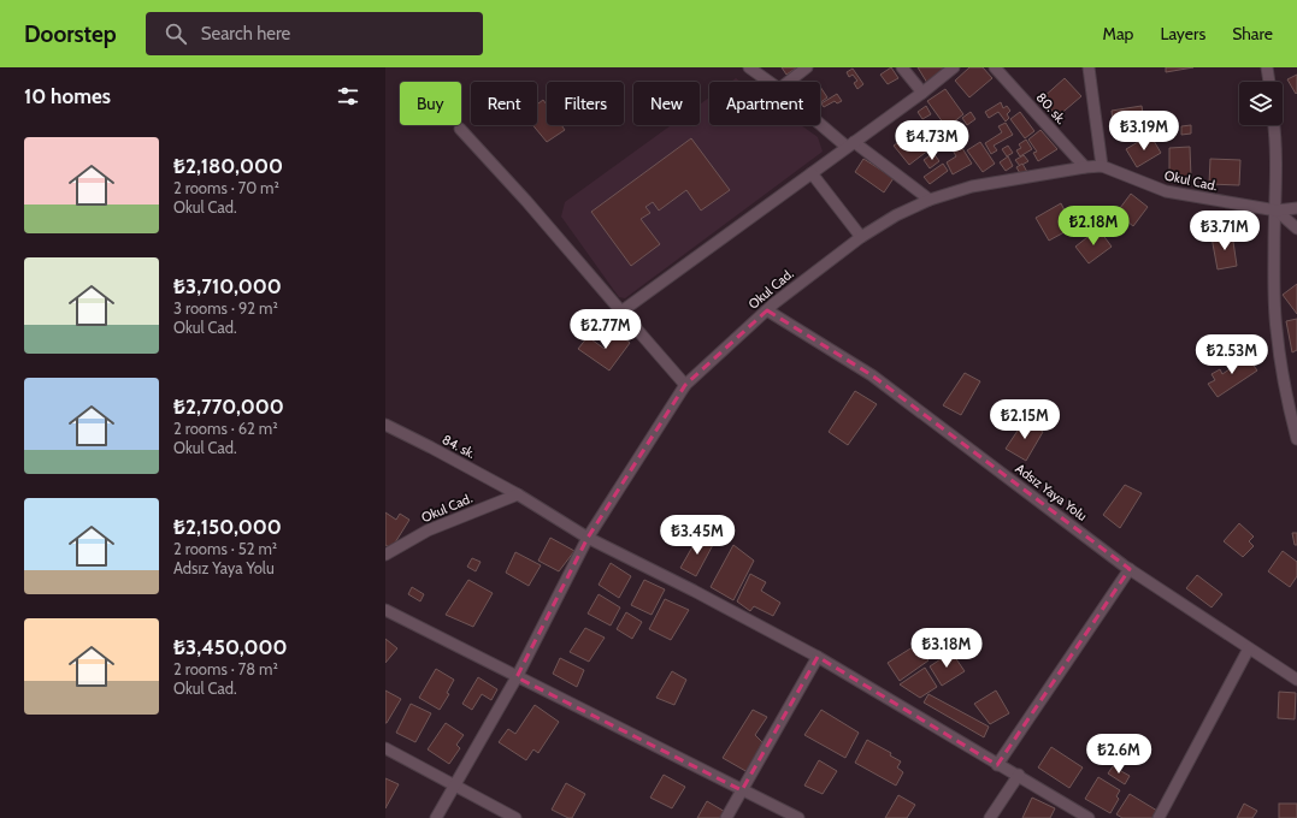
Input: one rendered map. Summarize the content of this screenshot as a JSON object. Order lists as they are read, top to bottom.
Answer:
{
  "streets": {
    "street": [
      "80. sk.",
      "Okul Cad.",
      "84. sk.",
      "Adsız Yaya Yolu"
    ]
  },
  "crossings": [
    ["80. sk.", "Okul Cad."],
    ["Okul Cad.", "84. sk."],
    ["Okul Cad.", "Adsız Yaya Yolu"]
  ],
  "page": {
    "header": "Doorstep",
    "search": "Search here",
    "nav": ["Map", "Layers", "Share"],
    "heading": "10 homes",
    "chip": [
      "Buy",
      "Rent",
      "Filters",
      "New",
      "Apartment"
    ],
    "price": [
      "₺3.19M",
      "₺4.73M",
      "₺2.18M",
      "₺3.71M",
      "₺2.77M",
      "₺2.53M",
      "₺2.15M",
      "₺3.45M",
      "₺3.18M",
      "₺2.6M"
    ],
    "list": [
      {
        "name": "₺2,180,000",
        "note": "2 rooms · 70 m² · Okul Cad."
      },
      {
        "name": "₺3,710,000",
        "note": "3 rooms · 92 m² · Okul Cad."
      },
      {
        "name": "₺2,770,000",
        "note": "2 rooms · 62 m² · Okul Cad."
      },
      {
        "name": "₺2,150,000",
        "note": "2 rooms · 52 m² · Adsız Yaya Yolu"
      },
      {
        "name": "₺3,450,000",
        "note": "2 rooms · 78 m² · Okul Cad."
      }
    ]
  }
}
